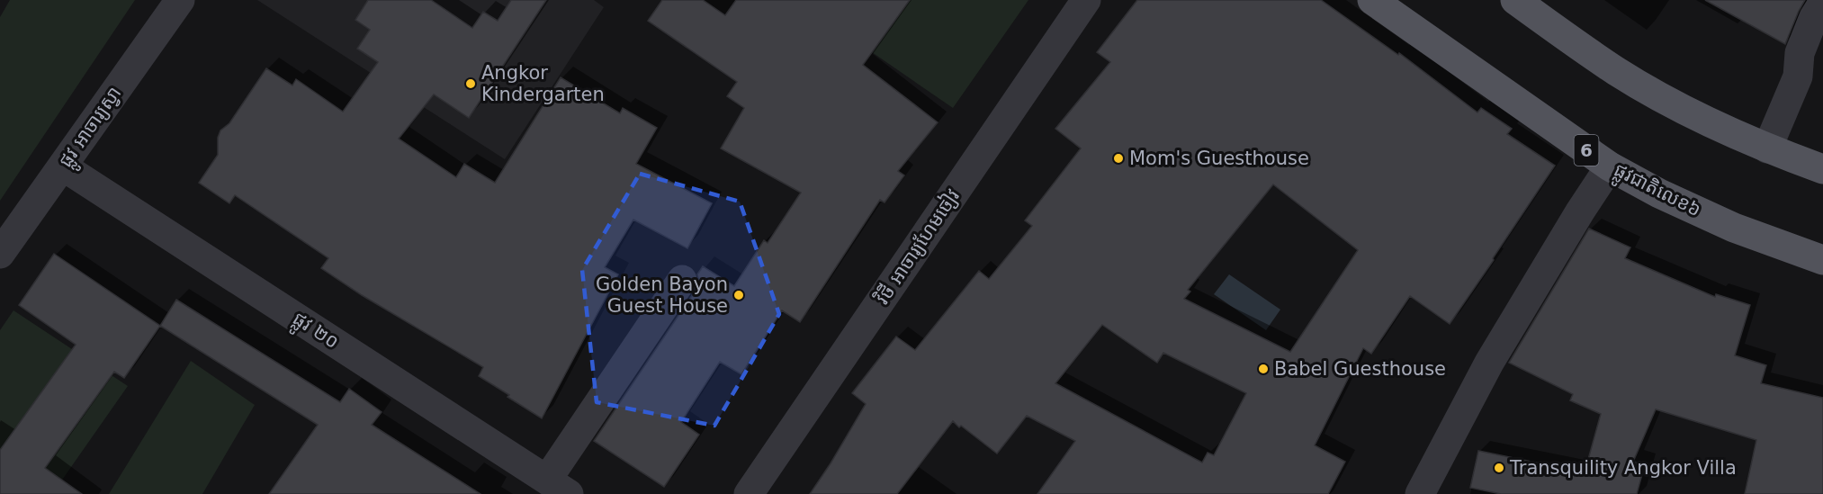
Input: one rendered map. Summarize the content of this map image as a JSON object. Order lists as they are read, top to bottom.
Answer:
{
  "streets": {
    "main road": ["6", "ផ្លូវជាតិលេខ៦"],
    "street": ["ផ្លូវ អាចារ្យស្វា", "វិថី អាចារ្យហែមចៀវ", "ផ្លូវ ២០"]
  },
  "crossings": [
    ["ផ្លូវ អាចារ្យស្វា", "ផ្លូវ ២០"]
  ],
  "places": [
    "Angkor Kindergarten",
    "Mom's Guesthouse",
    "Golden Bayon Guest House",
    "Babel Guesthouse",
    "Transquility Angkor Villa"
  ]
}
